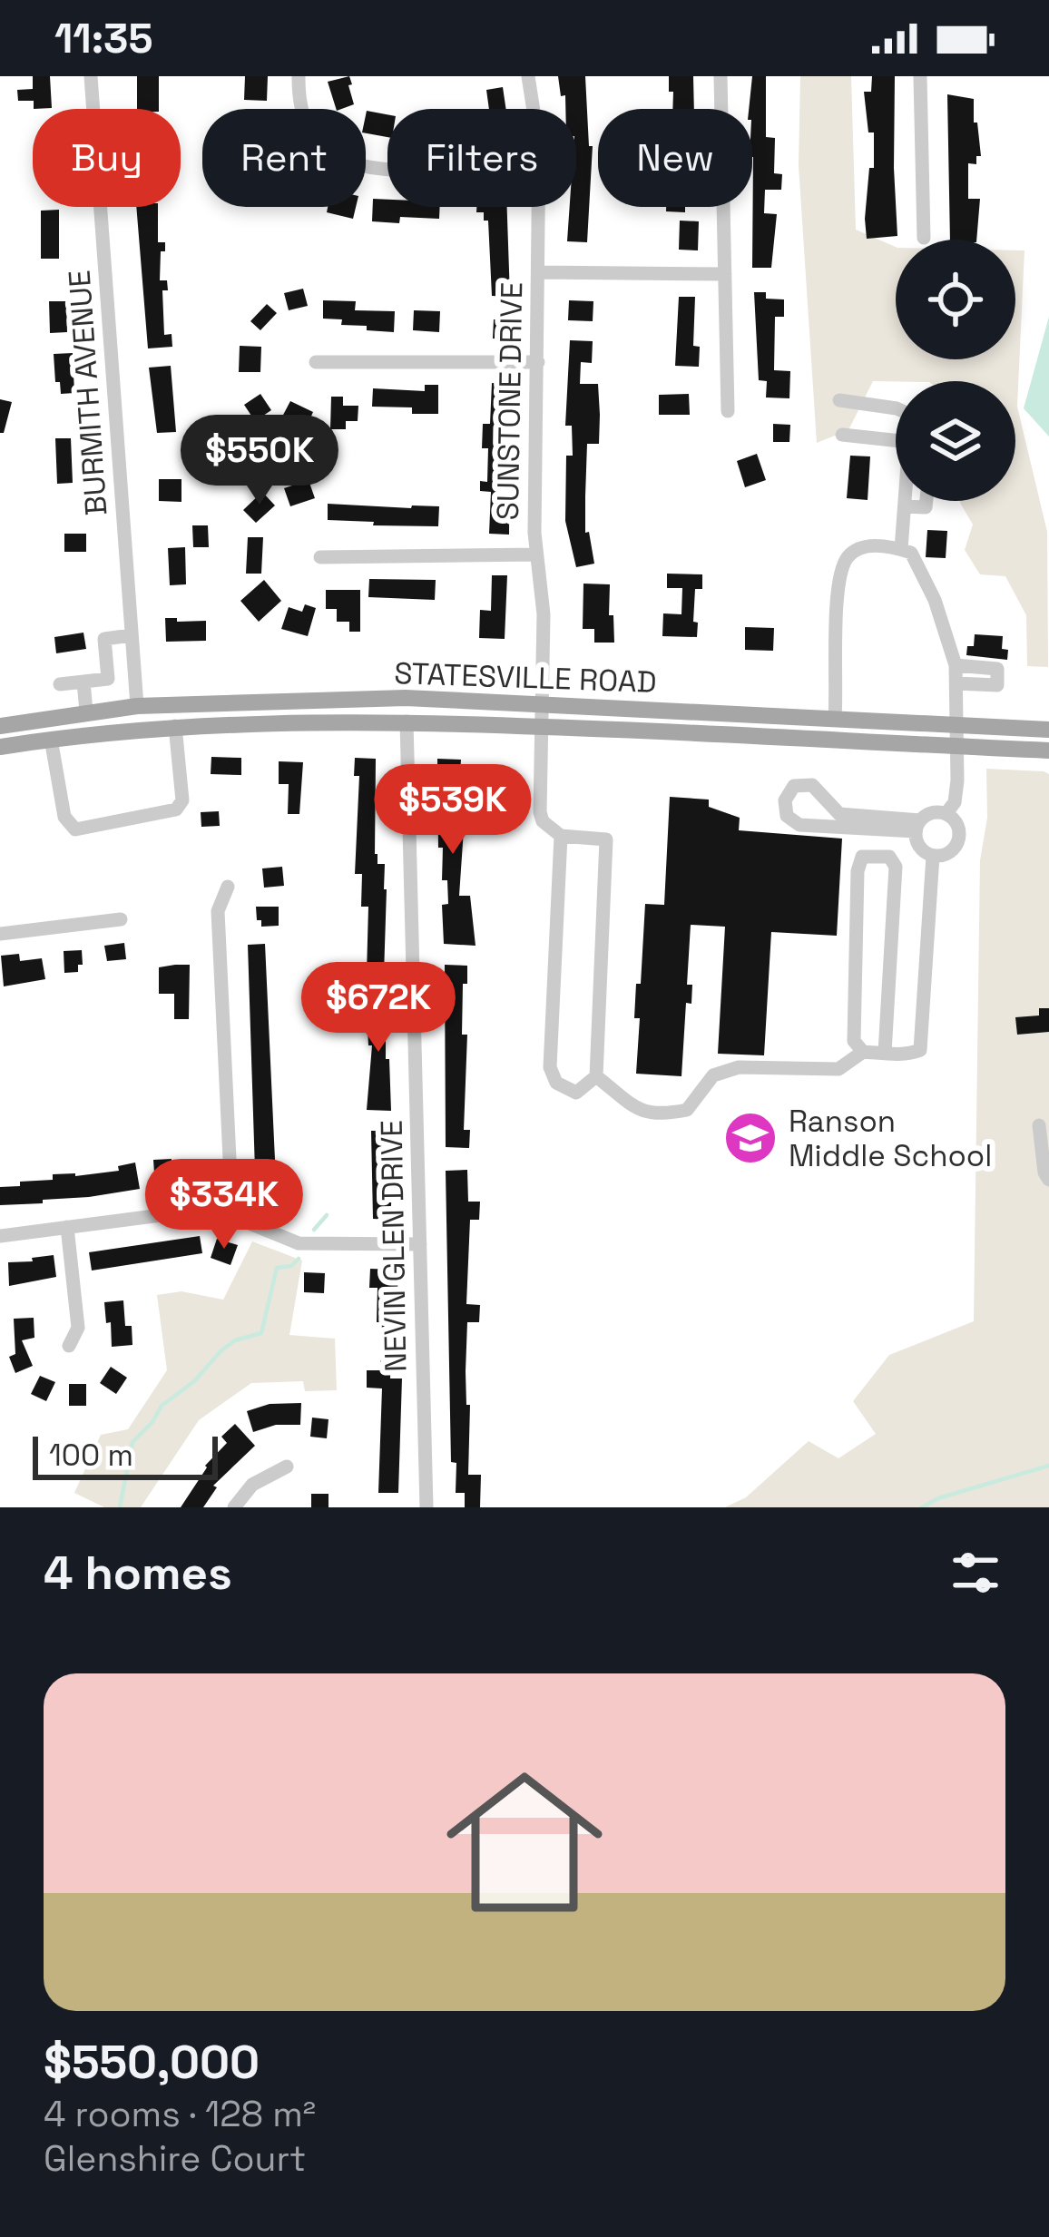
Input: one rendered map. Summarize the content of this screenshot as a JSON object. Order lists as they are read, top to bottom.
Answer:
{
  "streets": {
    "main road": ["STATESVILLE ROAD"],
    "street": ["BURMITH AVENUE", "SUNSTONE DRIVE", "NEVIN GLEN DRIVE"]
  },
  "crossings": [
    ["BURMITH AVENUE", "STATESVILLE ROAD"],
    ["SUNSTONE DRIVE", "STATESVILLE ROAD"],
    ["STATESVILLE ROAD", "NEVIN GLEN DRIVE"]
  ],
  "places": {
    "school or university": ["Ranson Middle School"]
  },
  "scale_bar": "100 m",
  "page": {
    "status": "11:35",
    "chip": [
      "Buy",
      "Rent",
      "Filters",
      "New"
    ],
    "price": [
      "$550K",
      "$539K",
      "$672K",
      "$334K"
    ],
    "scale": "100 m",
    "heading": "4 homes",
    "list": [
      {
        "name": "$550,000",
        "note": "4 rooms · 128 m² · Glenshire Court"
      }
    ]
  }
}
